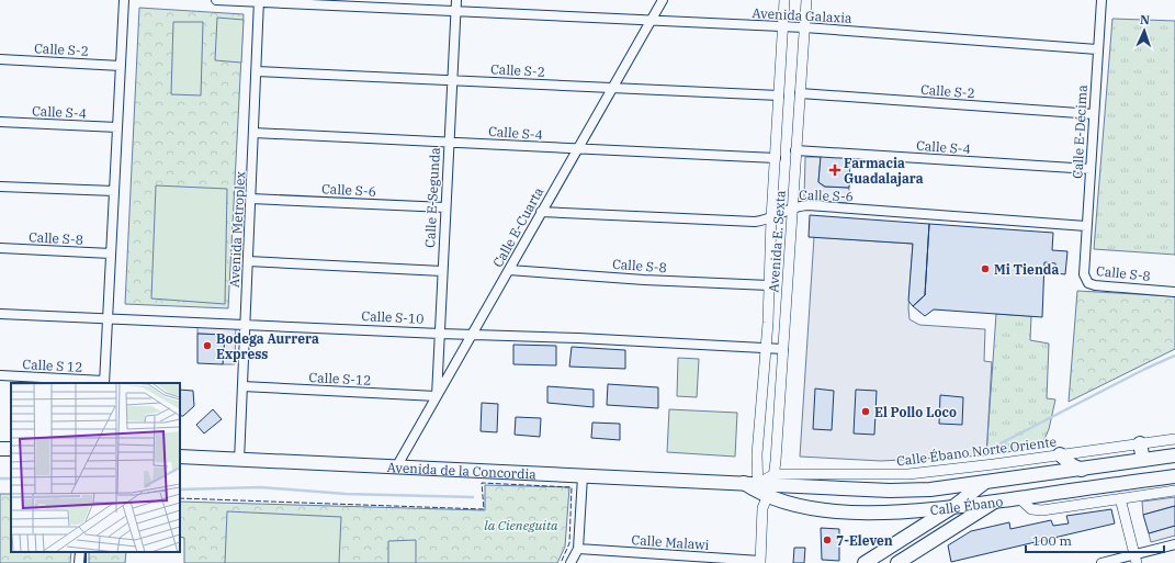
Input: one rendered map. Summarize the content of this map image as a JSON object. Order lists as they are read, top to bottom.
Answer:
{
  "streets": {
    "main road": ["Avenida de la Concordia", "Calle Ébano"],
    "street": [
      "Avenida Galaxia",
      "Calle S-2",
      "Calle S-4",
      "Calle E-Décima",
      "Calle S-6",
      "Calle E-Segunda",
      "Calle E-Cuarta",
      "Avenida Metroplex",
      "Calle S-8",
      "Avenida E. Sexta",
      "Calle S-10",
      "Calle S 12",
      "Calle S-12",
      "Calle Ébano Norte Oriente",
      "Calle Malawi"
    ]
  },
  "crossings": [
    ["Avenida Galaxia", "Calle E-Décima"],
    ["Avenida Galaxia", "Calle E-Segunda"],
    ["Avenida Galaxia", "Calle E-Cuarta"],
    ["Avenida Galaxia", "Avenida Metroplex"],
    ["Avenida Galaxia", "Avenida E. Sexta"],
    ["Calle S-2", "Calle E-Décima"],
    ["Calle S-2", "Calle E-Segunda"],
    ["Calle S-2", "Calle E-Cuarta"],
    ["Calle S-2", "Avenida Metroplex"],
    ["Calle S-2", "Avenida E. Sexta"],
    ["Calle S-4", "Calle E-Décima"],
    ["Calle S-4", "Calle E-Segunda"],
    ["Calle S-4", "Calle E-Cuarta"],
    ["Calle S-4", "Avenida Metroplex"],
    ["Calle S-4", "Avenida E. Sexta"],
    ["Calle E-Décima", "Calle S-6"],
    ["Calle E-Décima", "Calle S-8"],
    ["Calle S-6", "Calle E-Segunda"],
    ["Calle S-6", "Calle E-Cuarta"],
    ["Calle S-6", "Avenida Metroplex"],
    ["Calle S-6", "Avenida E. Sexta"],
    ["Calle E-Segunda", "Calle E-Cuarta"],
    ["Calle E-Segunda", "Calle S-10"],
    ["Calle E-Segunda", "Calle S-12"],
    ["Calle E-Cuarta", "Calle S-8"],
    ["Calle E-Cuarta", "Calle S-10"],
    ["Calle E-Cuarta", "Calle S-12"],
    ["Calle E-Cuarta", "Avenida de la Concordia"],
    ["Avenida Metroplex", "Calle S-10"],
    ["Avenida Metroplex", "Calle S-12"],
    ["Avenida Metroplex", "Avenida de la Concordia"],
    ["Calle S-8", "Avenida E. Sexta"],
    ["Avenida E. Sexta", "Calle S-10"],
    ["Avenida E. Sexta", "Calle Ébano Norte Oriente"],
    ["Avenida E. Sexta", "Avenida de la Concordia"],
    ["Avenida E. Sexta", "Calle Ébano"],
    ["Calle Ébano Norte Oriente", "Avenida de la Concordia"],
    ["Calle Ébano Norte Oriente", "Calle Ébano"],
    ["Avenida de la Concordia", "Calle Ébano"]
  ],
  "parks": ["la Cieneguita"],
  "places": {
    "health": ["Farmacia Guadalajara"],
    "other": [
      "Mi Tienda",
      "Bodega Aurrera Express",
      "El Pollo Loco",
      "7-Eleven"
    ]
  },
  "scale_bar": "100 m",
  "north": "top"
}
